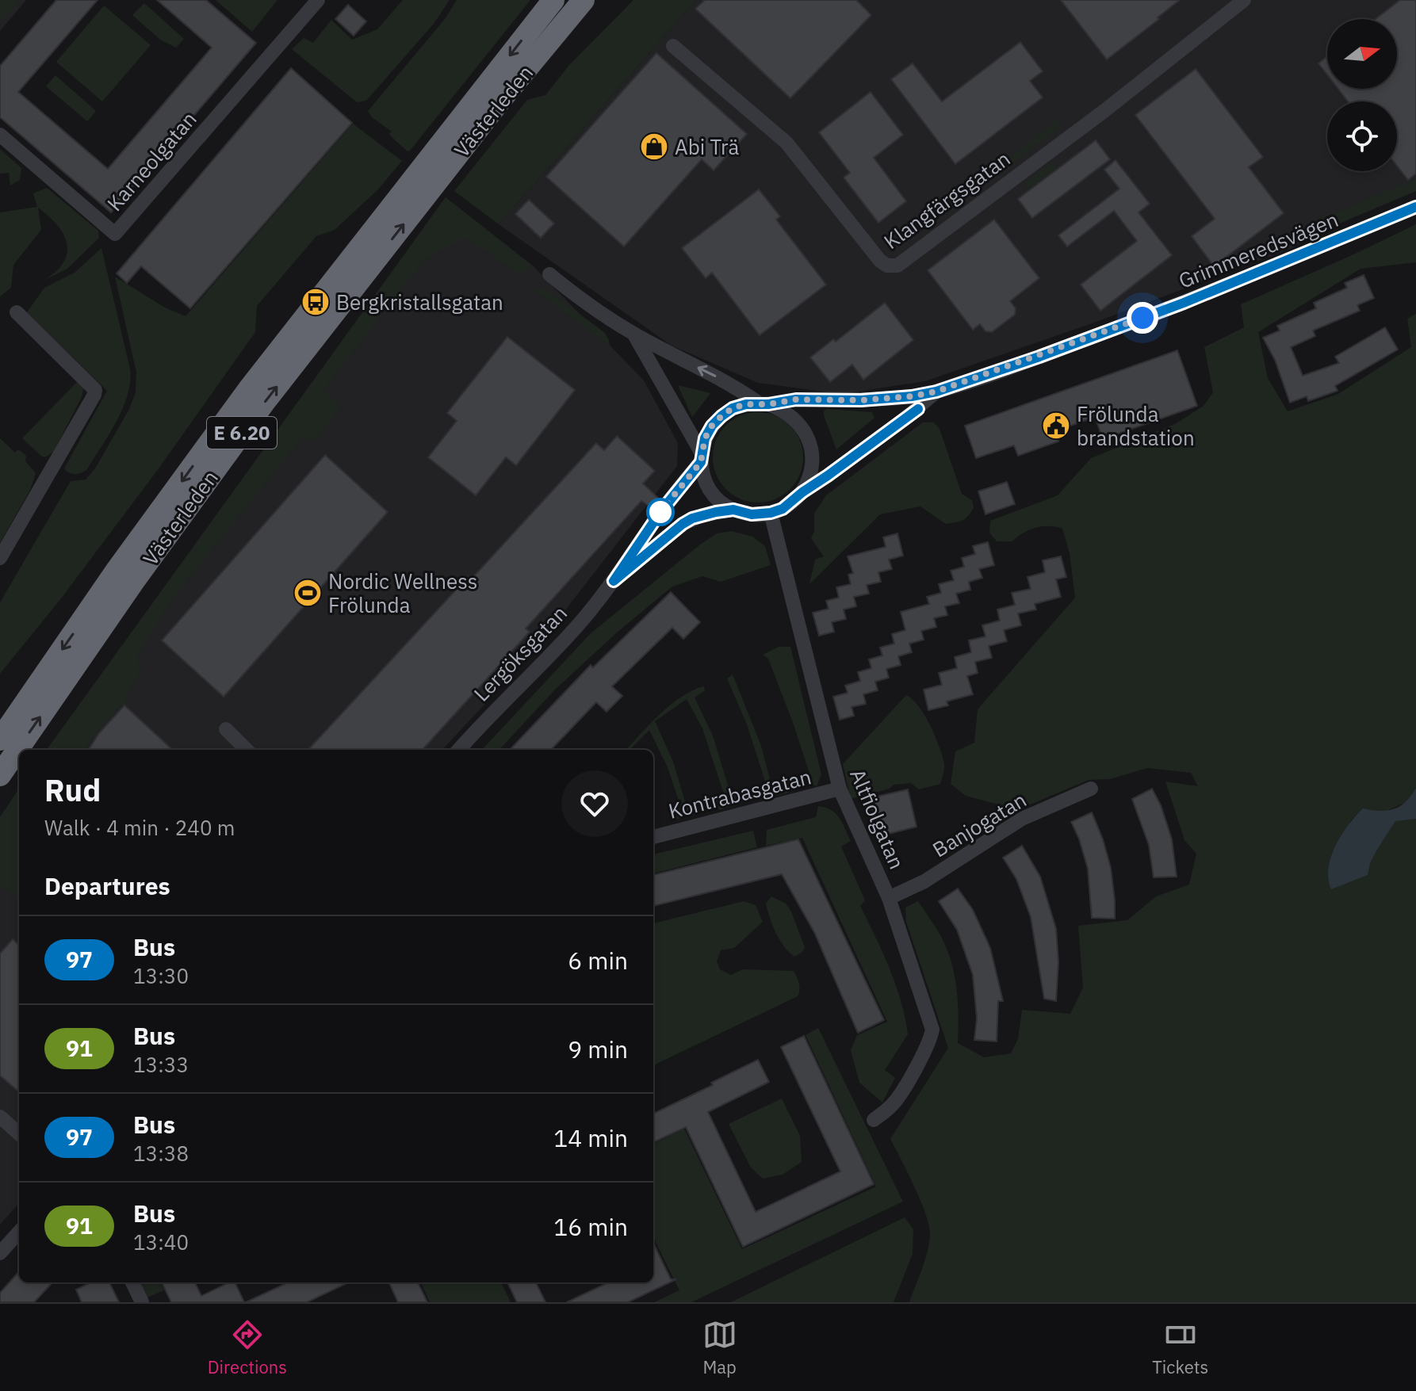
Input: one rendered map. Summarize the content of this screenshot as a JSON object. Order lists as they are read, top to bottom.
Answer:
{
  "streets": {
    "highway": ["Västerleden", "E 6.20"],
    "street": [
      "Karneolgatan",
      "Klangfärgsgatan",
      "Grimmeredsvägen",
      "Lergöksgatan",
      "Kontrabasgatan",
      "Altfiolgatan",
      "Banjogatan"
    ]
  },
  "crossings": [
    ["Grimmeredsvägen", "Lergöksgatan"],
    ["Grimmeredsvägen", "Altfiolgatan"],
    ["Lergöksgatan", "Altfiolgatan"],
    ["Kontrabasgatan", "Altfiolgatan"],
    ["Altfiolgatan", "Banjogatan"]
  ],
  "places": {
    "shop": ["Abi Trä"],
    "bus stop": ["Bergkristallsgatan"],
    "public building": ["Frölunda brandstation"],
    "sports": ["Nordic Wellness Frölunda"]
  },
  "lines": ["bus line 97"],
  "north": "right",
  "page": {
    "heading": [
      ["Rud", "Walk · 4 min · 240 m"],
      "Departures"
    ],
    "list": [
      {
        "mark": "97",
        "name": "Bus",
        "note": "13:30",
        "value": "6 min"
      },
      {
        "mark": "91",
        "name": "Bus",
        "note": "13:33",
        "value": "9 min"
      },
      {
        "mark": "97",
        "name": "Bus",
        "note": "13:38",
        "value": "14 min"
      },
      {
        "mark": "91",
        "name": "Bus",
        "note": "13:40",
        "value": "16 min"
      }
    ],
    "tabs": ["Directions", "Map", "Tickets"]
  }
}
